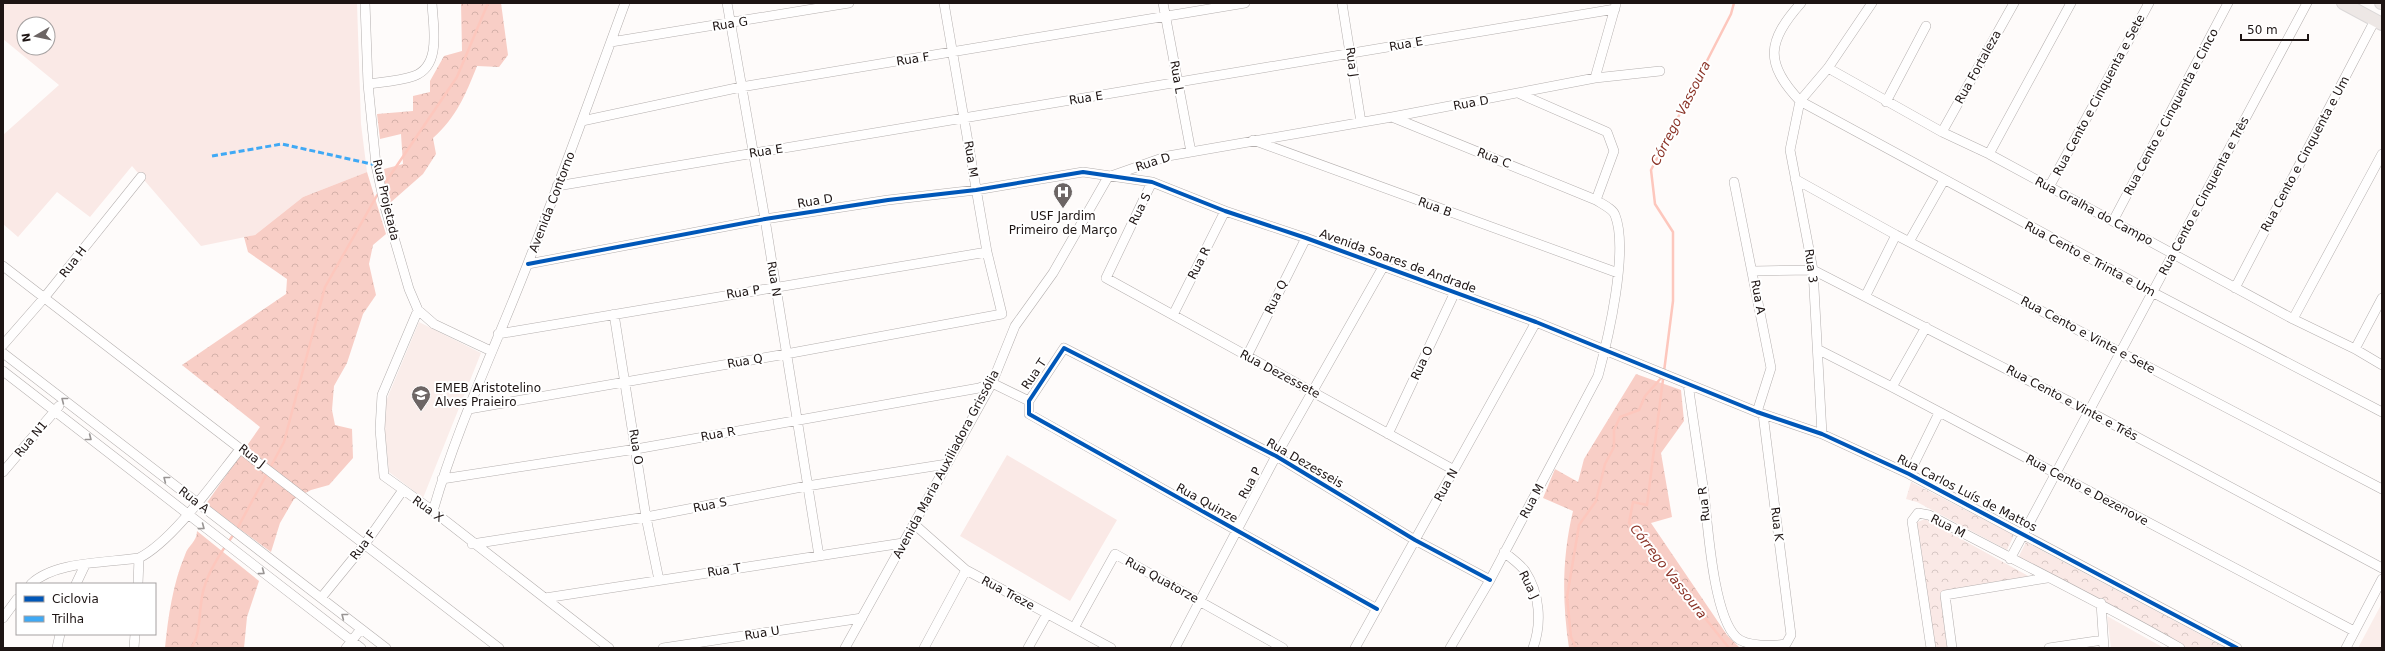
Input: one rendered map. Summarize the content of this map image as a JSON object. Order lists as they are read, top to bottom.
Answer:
{
  "streets": {
    "street": [
      "Rua G",
      "Rua E",
      "Rua F",
      "Rua J",
      "Rua Fortaleza",
      "Rua L",
      "Rua Cento e Cinquenta e Sete",
      "Rua D",
      "Rua Cento e Cinquenta e Cinco",
      "Rua Cento e Cinquenta e Um",
      "Rua C",
      "Rua M",
      "Rua Cento e Cinquenta e Três",
      "Rua Projetada",
      "Avenida Contorno",
      "Rua B",
      "Rua S",
      "Rua Gralha do Campo",
      "Rua Cento e Trinta e Um",
      "Avenida Soares de Andrade",
      "Rua H",
      "Rua R",
      "Rua 3",
      "Rua N",
      "Rua P",
      "Rua Q",
      "Rua A",
      "Rua Cento e Vinte e Sete",
      "Rua O",
      "Rua T",
      "Rua Dezessete",
      "Rua Cento e Vinte e Três",
      "Rua N1",
      "Rua Dezesseis",
      "Avenida Maria Auxiliadora Grissólia",
      "Rua Cento e Dezenove",
      "Rua Carlos Luís de Mattos",
      "Rua Quinze",
      "Rua X",
      "Rua K",
      "Rua Quatorze",
      "Rua Treze",
      "Rua U"
    ]
  },
  "crossings": [
    ["Rua G", "Avenida Contorno"],
    ["Rua G", "Rua N"],
    ["Rua E", "Rua J"],
    ["Rua E", "Rua L"],
    ["Rua E", "Rua M"],
    ["Rua E", "Avenida Contorno"],
    ["Rua E", "Rua N"],
    ["Rua F", "Rua J"],
    ["Rua F", "Rua L"],
    ["Rua F", "Rua M"],
    ["Rua F", "Avenida Contorno"],
    ["Rua F", "Rua N"],
    ["Rua F", "Rua A"],
    ["Rua F", "Rua X"],
    ["Rua J", "Rua D"],
    ["Rua J", "Rua M"],
    ["Rua J", "Rua H"],
    ["Rua Fortaleza", "Rua Gralha do Campo"],
    ["Rua L", "Rua D"],
    ["Rua Cento e Cinquenta e Sete", "Rua Gralha do Campo"],
    ["Rua D", "Rua C"],
    ["Rua D", "Rua M"],
    ["Rua D", "Avenida Contorno"],
    ["Rua D", "Rua B"],
    ["Rua D", "Avenida Soares de Andrade"],
    ["Rua D", "Rua N"],
    ["Rua D", "Avenida Maria Auxiliadora Grissólia"],
    ["Rua Cento e Cinquenta e Cinco", "Rua Gralha do Campo"],
    ["Rua Cento e Cinquenta e Um", "Rua Gralha do Campo"],
    ["Rua M", "Rua Cento e Cinquenta e Três"],
    ["Rua M", "Avenida Soares de Andrade"],
    ["Rua M", "Rua P"],
    ["Rua M", "Rua Q"],
    ["Rua M", "Rua Dezesseis"],
    ["Rua Cento e Cinquenta e Três", "Rua Gralha do Campo"],
    ["Rua Cento e Cinquenta e Três", "Rua Cento e Trinta e Um"],
    ["Rua Cento e Cinquenta e Três", "Rua Cento e Vinte e Sete"],
    ["Rua Cento e Cinquenta e Três", "Rua Cento e Vinte e Três"],
    ["Rua Cento e Cinquenta e Três", "Rua Cento e Dezenove"],
    ["Rua Cento e Cinquenta e Três", "Rua Carlos Luís de Mattos"],
    ["Rua Projetada", "Avenida Contorno"],
    ["Rua Projetada", "Rua X"],
    ["Avenida Contorno", "Rua R"],
    ["Avenida Contorno", "Rua P"],
    ["Avenida Contorno", "Rua Q"],
    ["Avenida Contorno", "Rua X"],
    ["Rua S", "Avenida Soares de Andrade"],
    ["Rua S", "Rua N"],
    ["Rua S", "Rua O"],
    ["Rua S", "Rua Dezessete"],
    ["Rua S", "Avenida Maria Auxiliadora Grissólia"],
    ["Rua S", "Rua X"],
    ["Rua Cento e Trinta e Um", "Rua 3"],
    ["Avenida Soares de Andrade", "Rua R"],
    ["Avenida Soares de Andrade", "Rua N"],
    ["Avenida Soares de Andrade", "Rua P"],
    ["Avenida Soares de Andrade", "Rua Q"],
    ["Avenida Soares de Andrade", "Rua O"],
    ["Avenida Soares de Andrade", "Avenida Maria Auxiliadora Grissólia"],
    ["Avenida Soares de Andrade", "Rua Carlos Luís de Mattos"],
    ["Rua R", "Rua N"],
    ["Rua R", "Rua O"],
    ["Rua R", "Rua Dezessete"],
    ["Rua R", "Avenida Maria Auxiliadora Grissólia"],
    ["Rua R", "Rua Carlos Luís de Mattos"],
    ["Rua R", "Rua K"],
    ["Rua 3", "Rua Cento e Vinte e Sete"],
    ["Rua 3", "Rua Cento e Vinte e Três"],
    ["Rua 3", "Rua Cento e Dezenove"],
    ["Rua 3", "Rua Carlos Luís de Mattos"],
    ["Rua N", "Rua P"],
    ["Rua N", "Rua Q"],
    ["Rua N", "Rua T"],
    ["Rua N", "Rua Dezessete"],
    ["Rua N", "Rua Dezesseis"],
    ["Rua N", "Rua Quinze"],
    ["Rua P", "Rua O"],
    ["Rua P", "Rua Dezessete"],
    ["Rua P", "Rua Dezesseis"],
    ["Rua P", "Rua Quinze"],
    ["Rua P", "Rua Quatorze"],
    ["Rua Q", "Rua O"],
    ["Rua Q", "Rua Dezessete"],
    ["Rua A", "Rua Cento e Vinte e Três"],
    ["Rua A", "Rua N1"],
    ["Rua A", "Rua Carlos Luís de Mattos"],
    ["Rua A", "Rua K"],
    ["Rua O", "Rua T"],
    ["Rua O", "Rua Dezessete"],
    ["Rua T", "Rua Dezesseis"],
    ["Rua T", "Avenida Maria Auxiliadora Grissólia"],
    ["Rua T", "Rua Quinze"],
    ["Rua T", "Rua X"],
    ["Avenida Maria Auxiliadora Grissólia", "Rua Treze"],
    ["Avenida Maria Auxiliadora Grissólia", "Rua U"],
    ["Rua Carlos Luís de Mattos", "Rua K"],
    ["Rua Quatorze", "Rua Treze"]
  ],
  "water": ["Córrego Vassoura"],
  "places": {
    "hospital": ["USF Jardim Primeiro de Março"],
    "school or university": ["EMEB Aristotelino Alves Praieiro"]
  },
  "legend": ["Ciclovia", "Trilha"],
  "scale_bar": "50 m",
  "north": "left"
}
